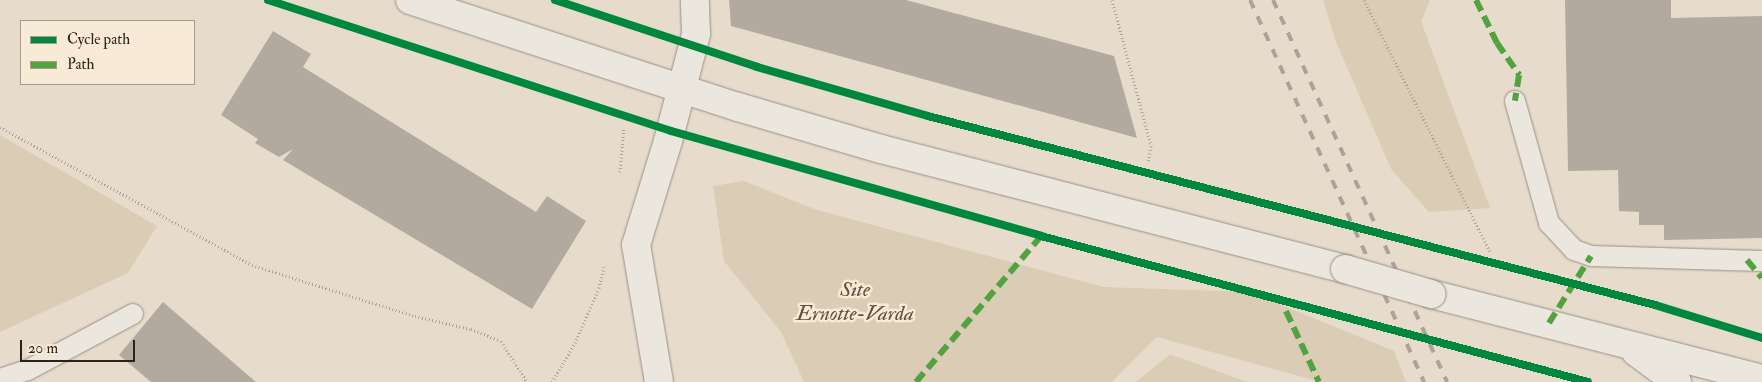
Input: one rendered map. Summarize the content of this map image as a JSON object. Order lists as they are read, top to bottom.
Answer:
{
  "parks": ["Site Ernotte-Varda"],
  "legend": ["Cycle path", "Path"],
  "scale_bar": "20 m"
}
